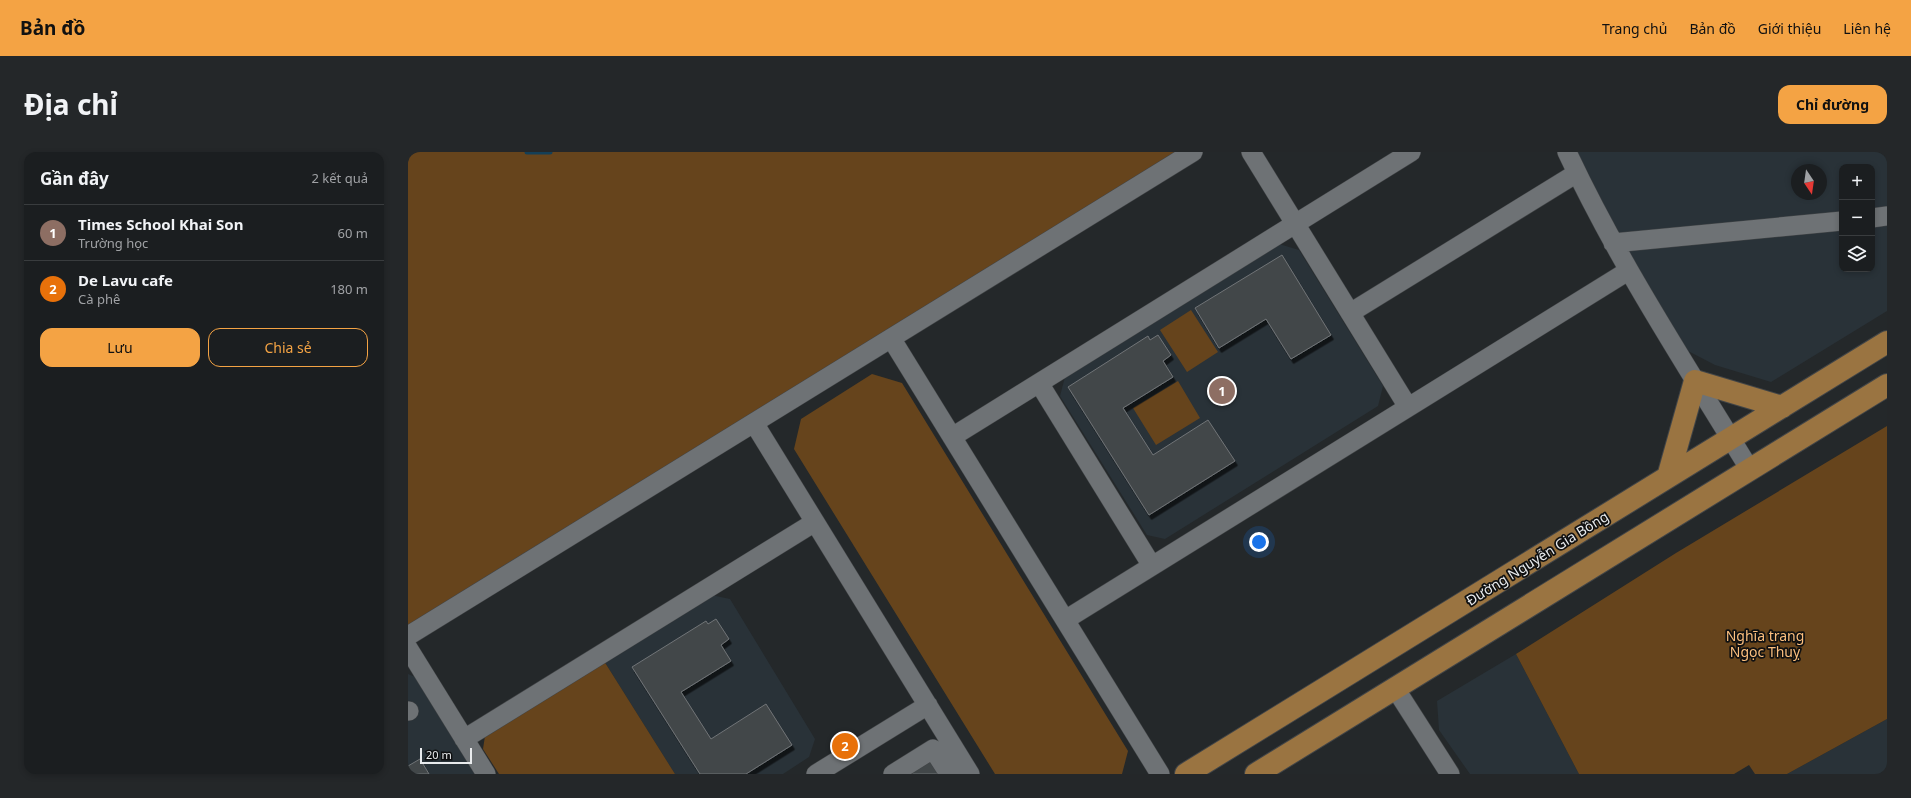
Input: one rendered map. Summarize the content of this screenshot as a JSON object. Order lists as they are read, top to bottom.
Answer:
{
  "streets": {
    "main road": ["Đường Nguyễn Gia Bồng"]
  },
  "parks": ["Nghĩa trang Ngọc Thuỵ"],
  "scale_bar": "20 m",
  "north": "bottom",
  "page": {
    "header": "Bản đồ",
    "nav": [
      "Trang chủ",
      "Bản đồ",
      "Giới thiệu",
      "Liên hệ"
    ],
    "title": "Địa chỉ",
    "buttons": [
      "Chỉ đường",
      ["Lưu", "Chia sẻ"]
    ],
    "heading": ["Gần đây", "2 kết quả"],
    "map_buttons": ["+", "−"],
    "list": [
      {
        "mark": "1",
        "name": "Times School Khai Son",
        "note": "Trường học",
        "value": "60 m"
      },
      {
        "mark": "2",
        "name": "De Lavu cafe",
        "note": "Cà phê",
        "value": "180 m"
      }
    ],
    "pins": ["1", "2"],
    "scale": "20 m"
  }
}
